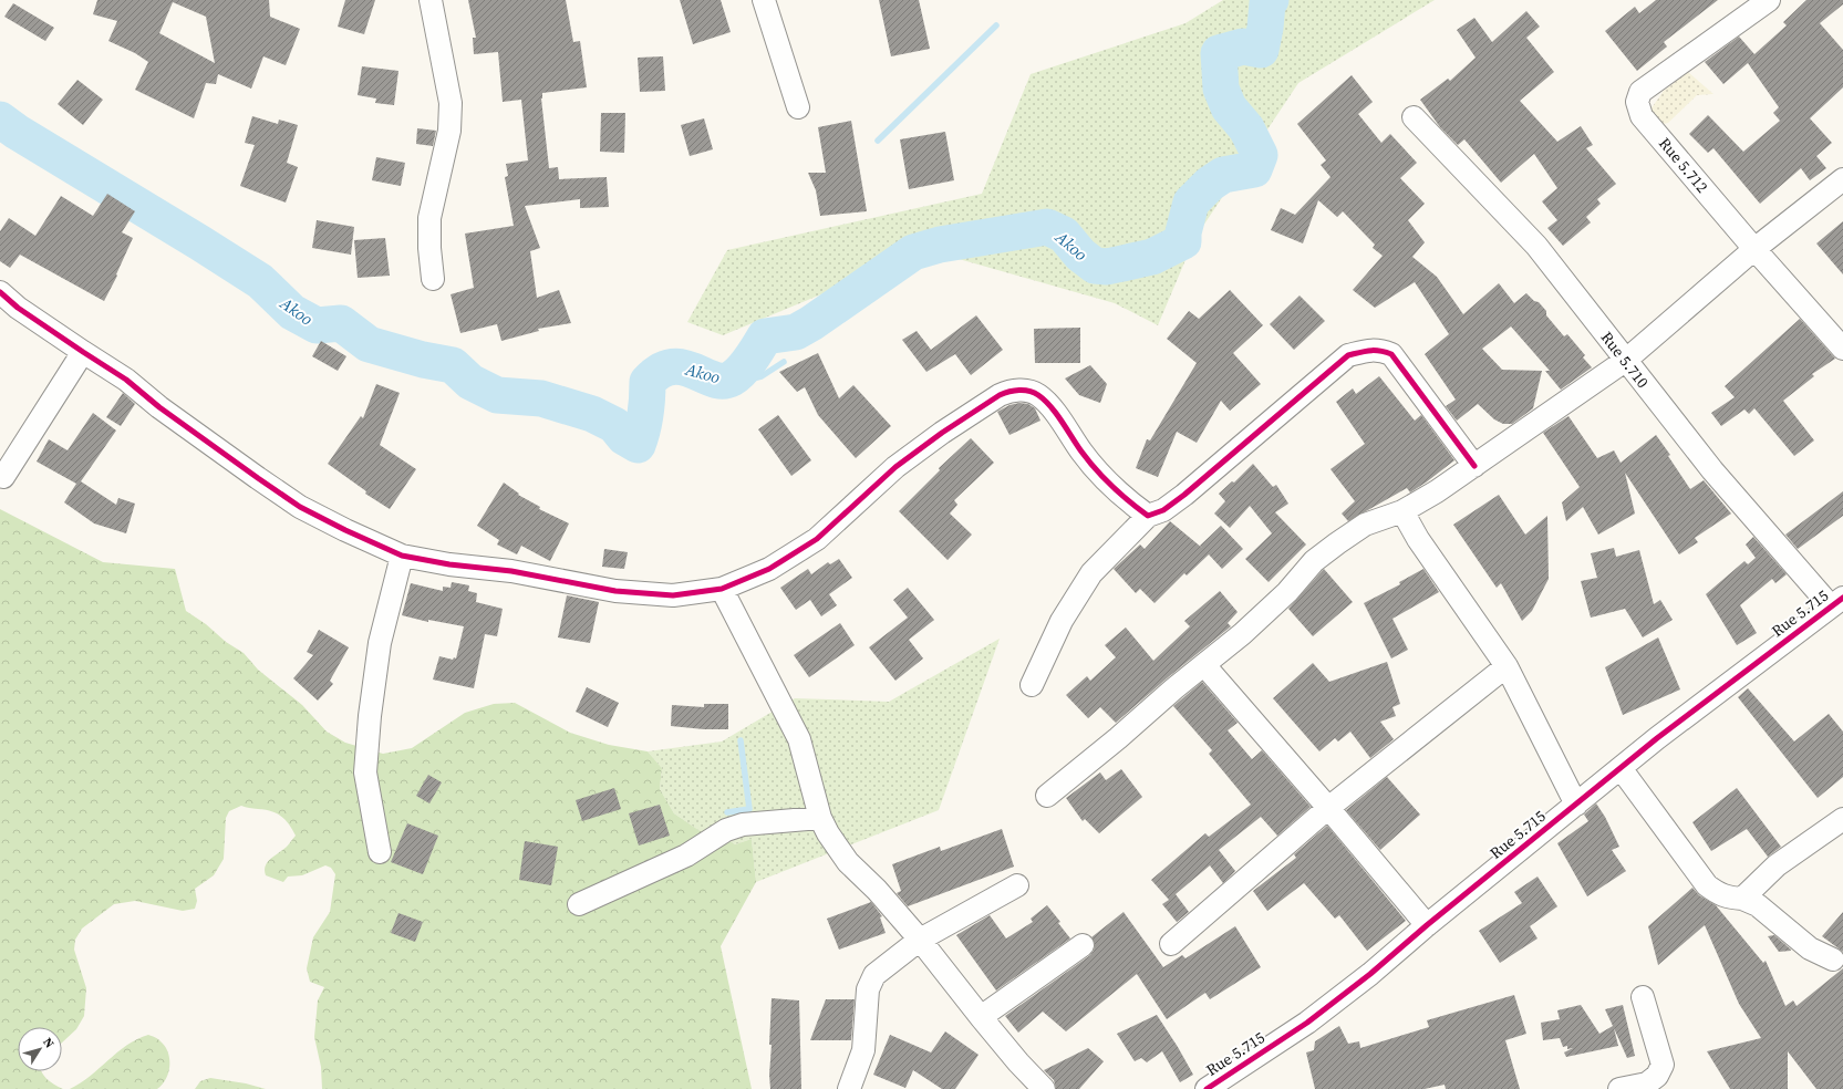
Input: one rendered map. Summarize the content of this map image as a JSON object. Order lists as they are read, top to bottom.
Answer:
{
  "streets": {
    "street": ["Rue 5.712", "Rue 5.710", "Rue 5.715"]
  },
  "crossings": [
    ["Rue 5.710", "Rue 5.715"]
  ],
  "water": ["Akoo"],
  "north": "top right"
}
